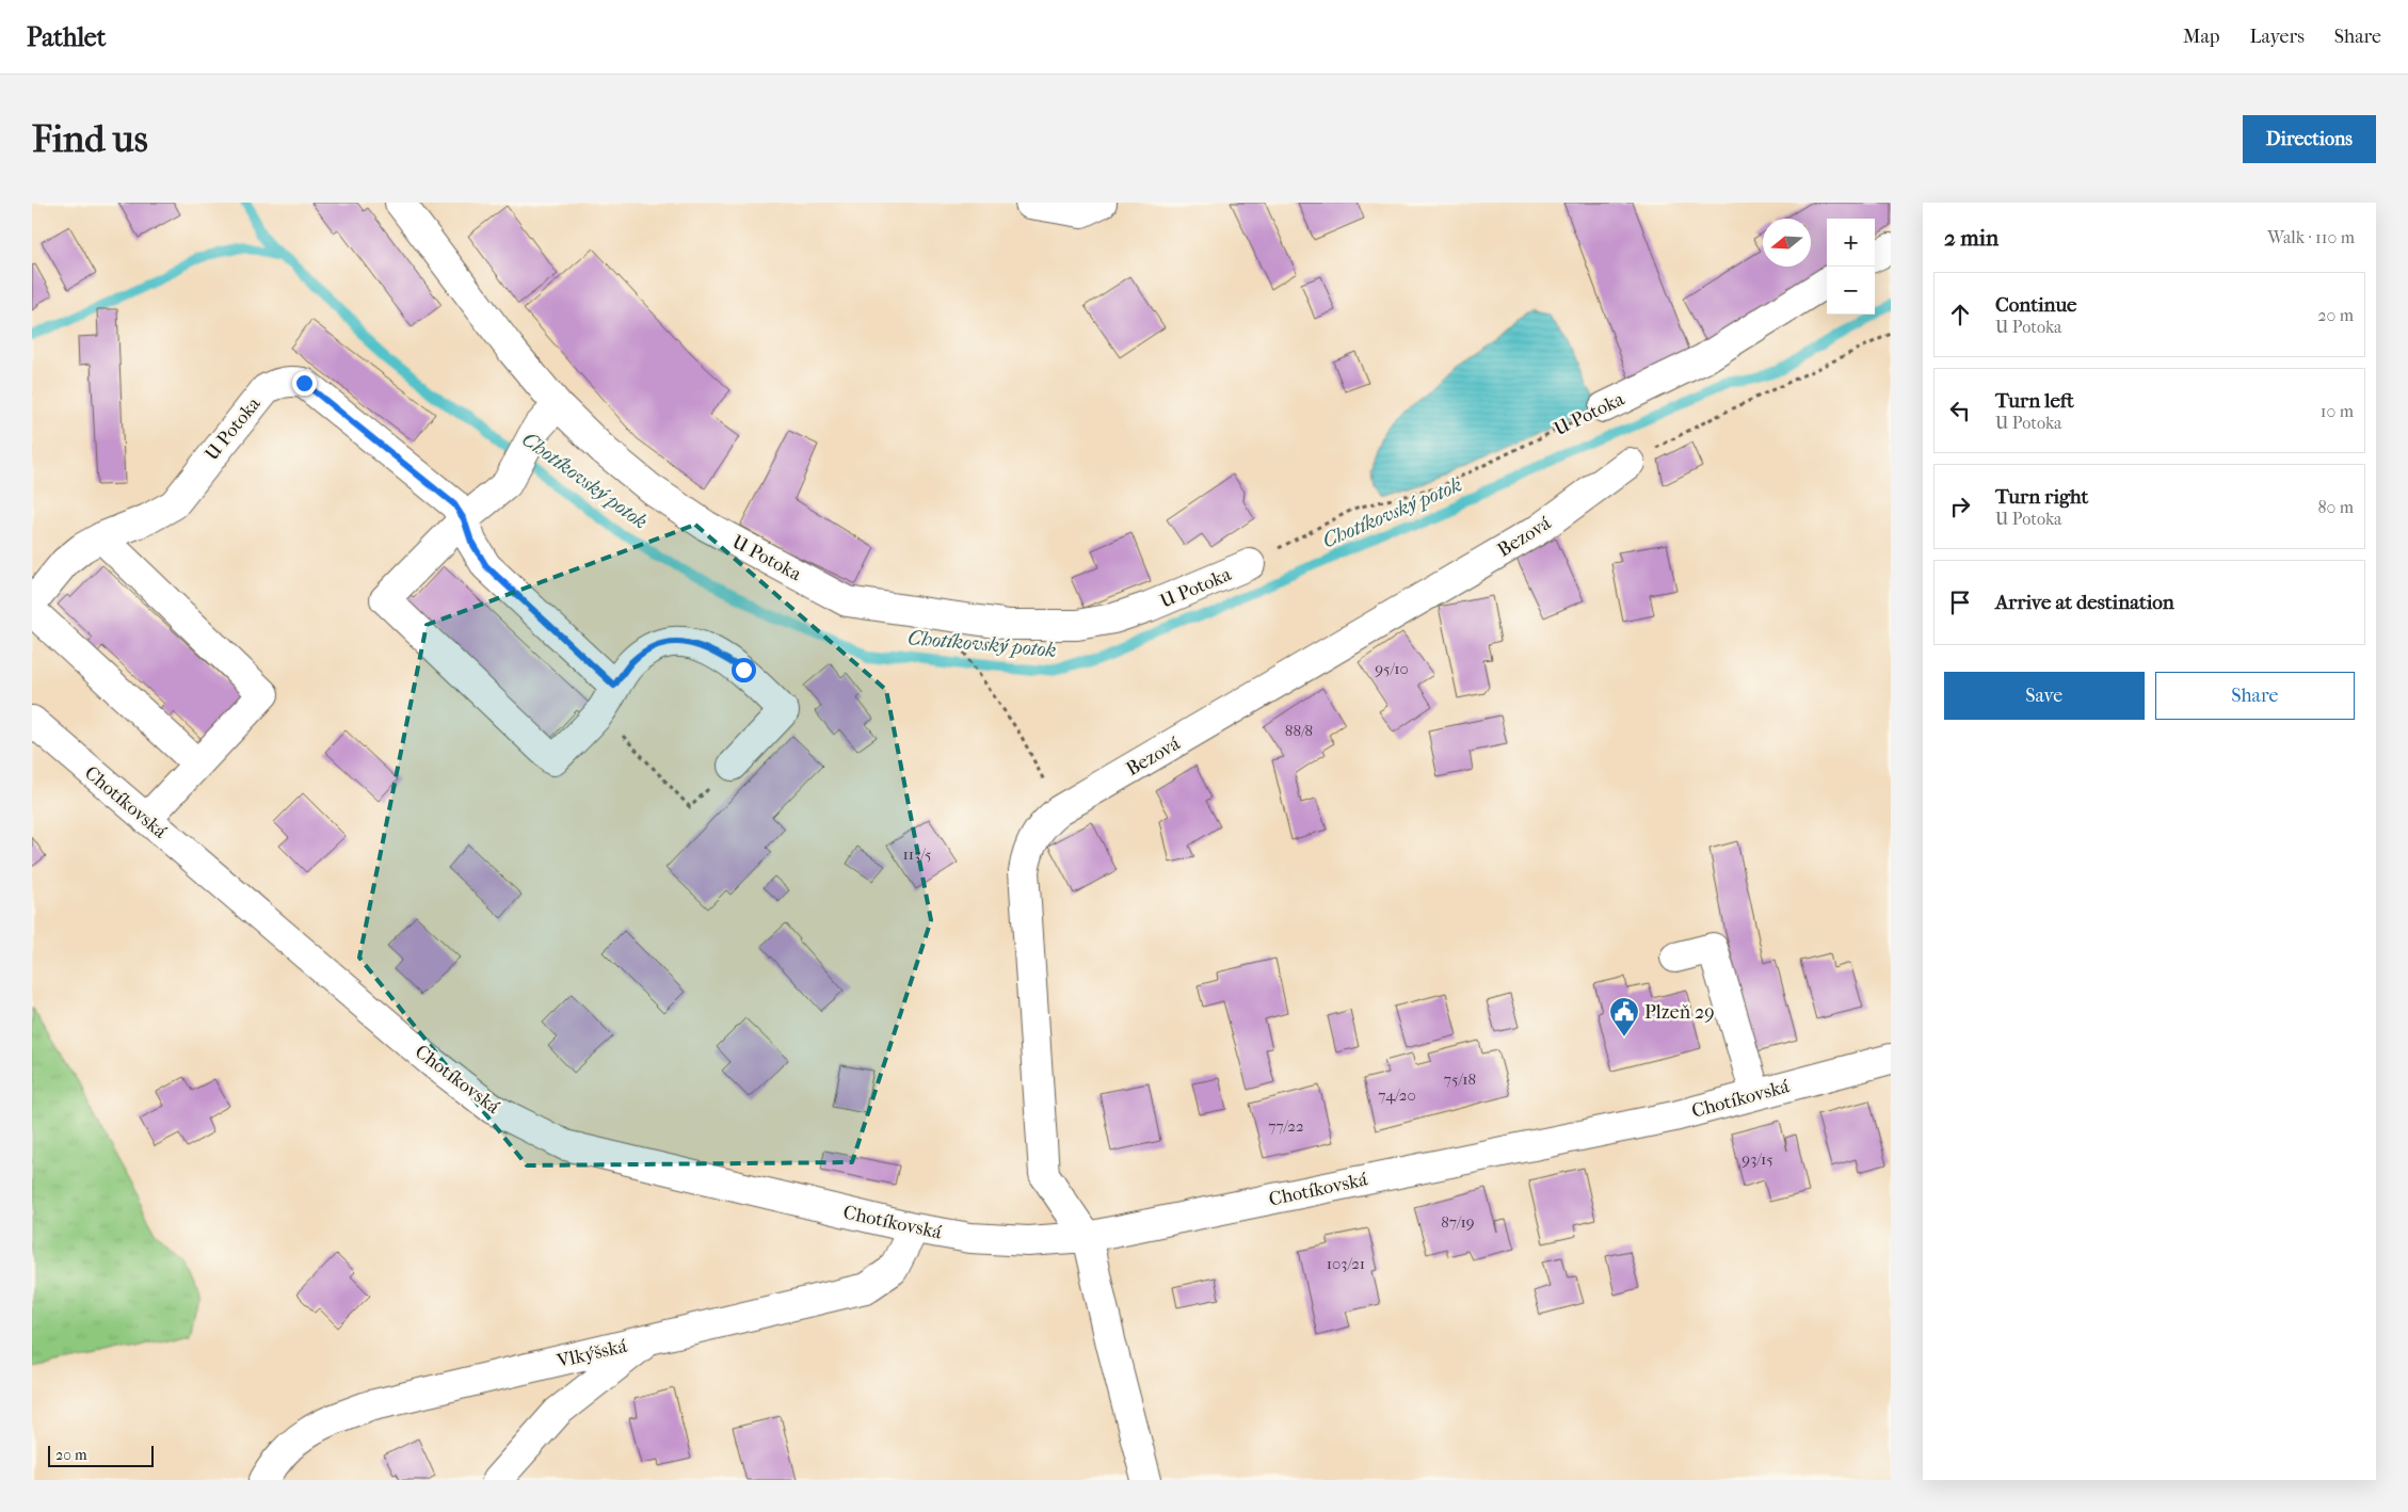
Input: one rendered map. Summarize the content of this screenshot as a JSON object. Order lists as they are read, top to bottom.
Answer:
{
  "streets": {
    "street": [
      "U Potoka",
      "Bezová",
      "Chotíkovská",
      "Vlkýšská"
    ]
  },
  "crossings": [
    ["Bezová", "Chotíkovská"],
    ["Chotíkovská", "Vlkýšská"]
  ],
  "water": ["Chotíkovský potok"],
  "places": {
    "public building": ["Plzeň 29"]
  },
  "house_numbers": [
    "95/10",
    "88/8",
    "113/5",
    "75/18",
    "74/20",
    "77/22",
    "93/15",
    "87/19",
    "103/21"
  ],
  "scale_bar": "20 m",
  "north": "left",
  "page": {
    "header": "Pathlet",
    "nav": ["Map", "Layers", "Share"],
    "buttons": [
      "Directions",
      ["Save", "Share"]
    ],
    "title": "Find us",
    "heading": ["2 min", "Walk · 110 m"],
    "map_buttons": ["+", "−"],
    "list": [
      ["Continue", "U Potoka", "20 m"],
      ["Turn left", "U Potoka", "10 m"],
      ["Turn right", "U Potoka", "80 m"],
      "Arrive at destination"
    ],
    "scale": "20 m"
  }
}
